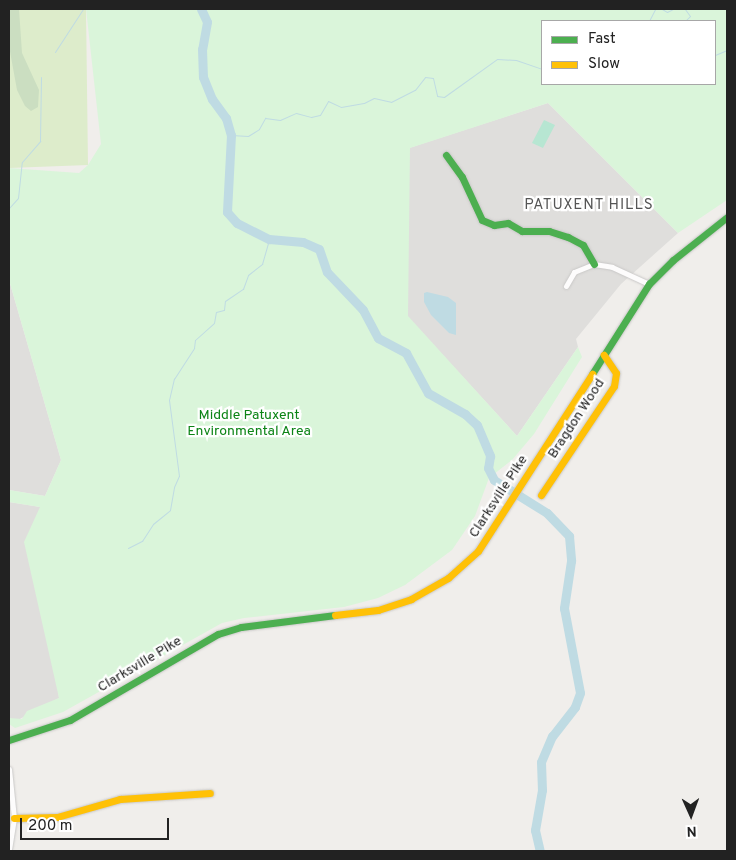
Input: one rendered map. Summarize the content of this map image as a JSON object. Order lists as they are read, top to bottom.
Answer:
{
  "streets": {
    "main road": ["Bragdon Wood", "Clarksville Pike"]
  },
  "crossings": [
    ["Bragdon Wood", "Clarksville Pike"]
  ],
  "districts": ["PATUXENT HILLS"],
  "parks": ["Middle Patuxent Environmental Area"],
  "legend": ["Fast", "Slow"],
  "scale_bar": "200 m",
  "north": "bottom"
}
